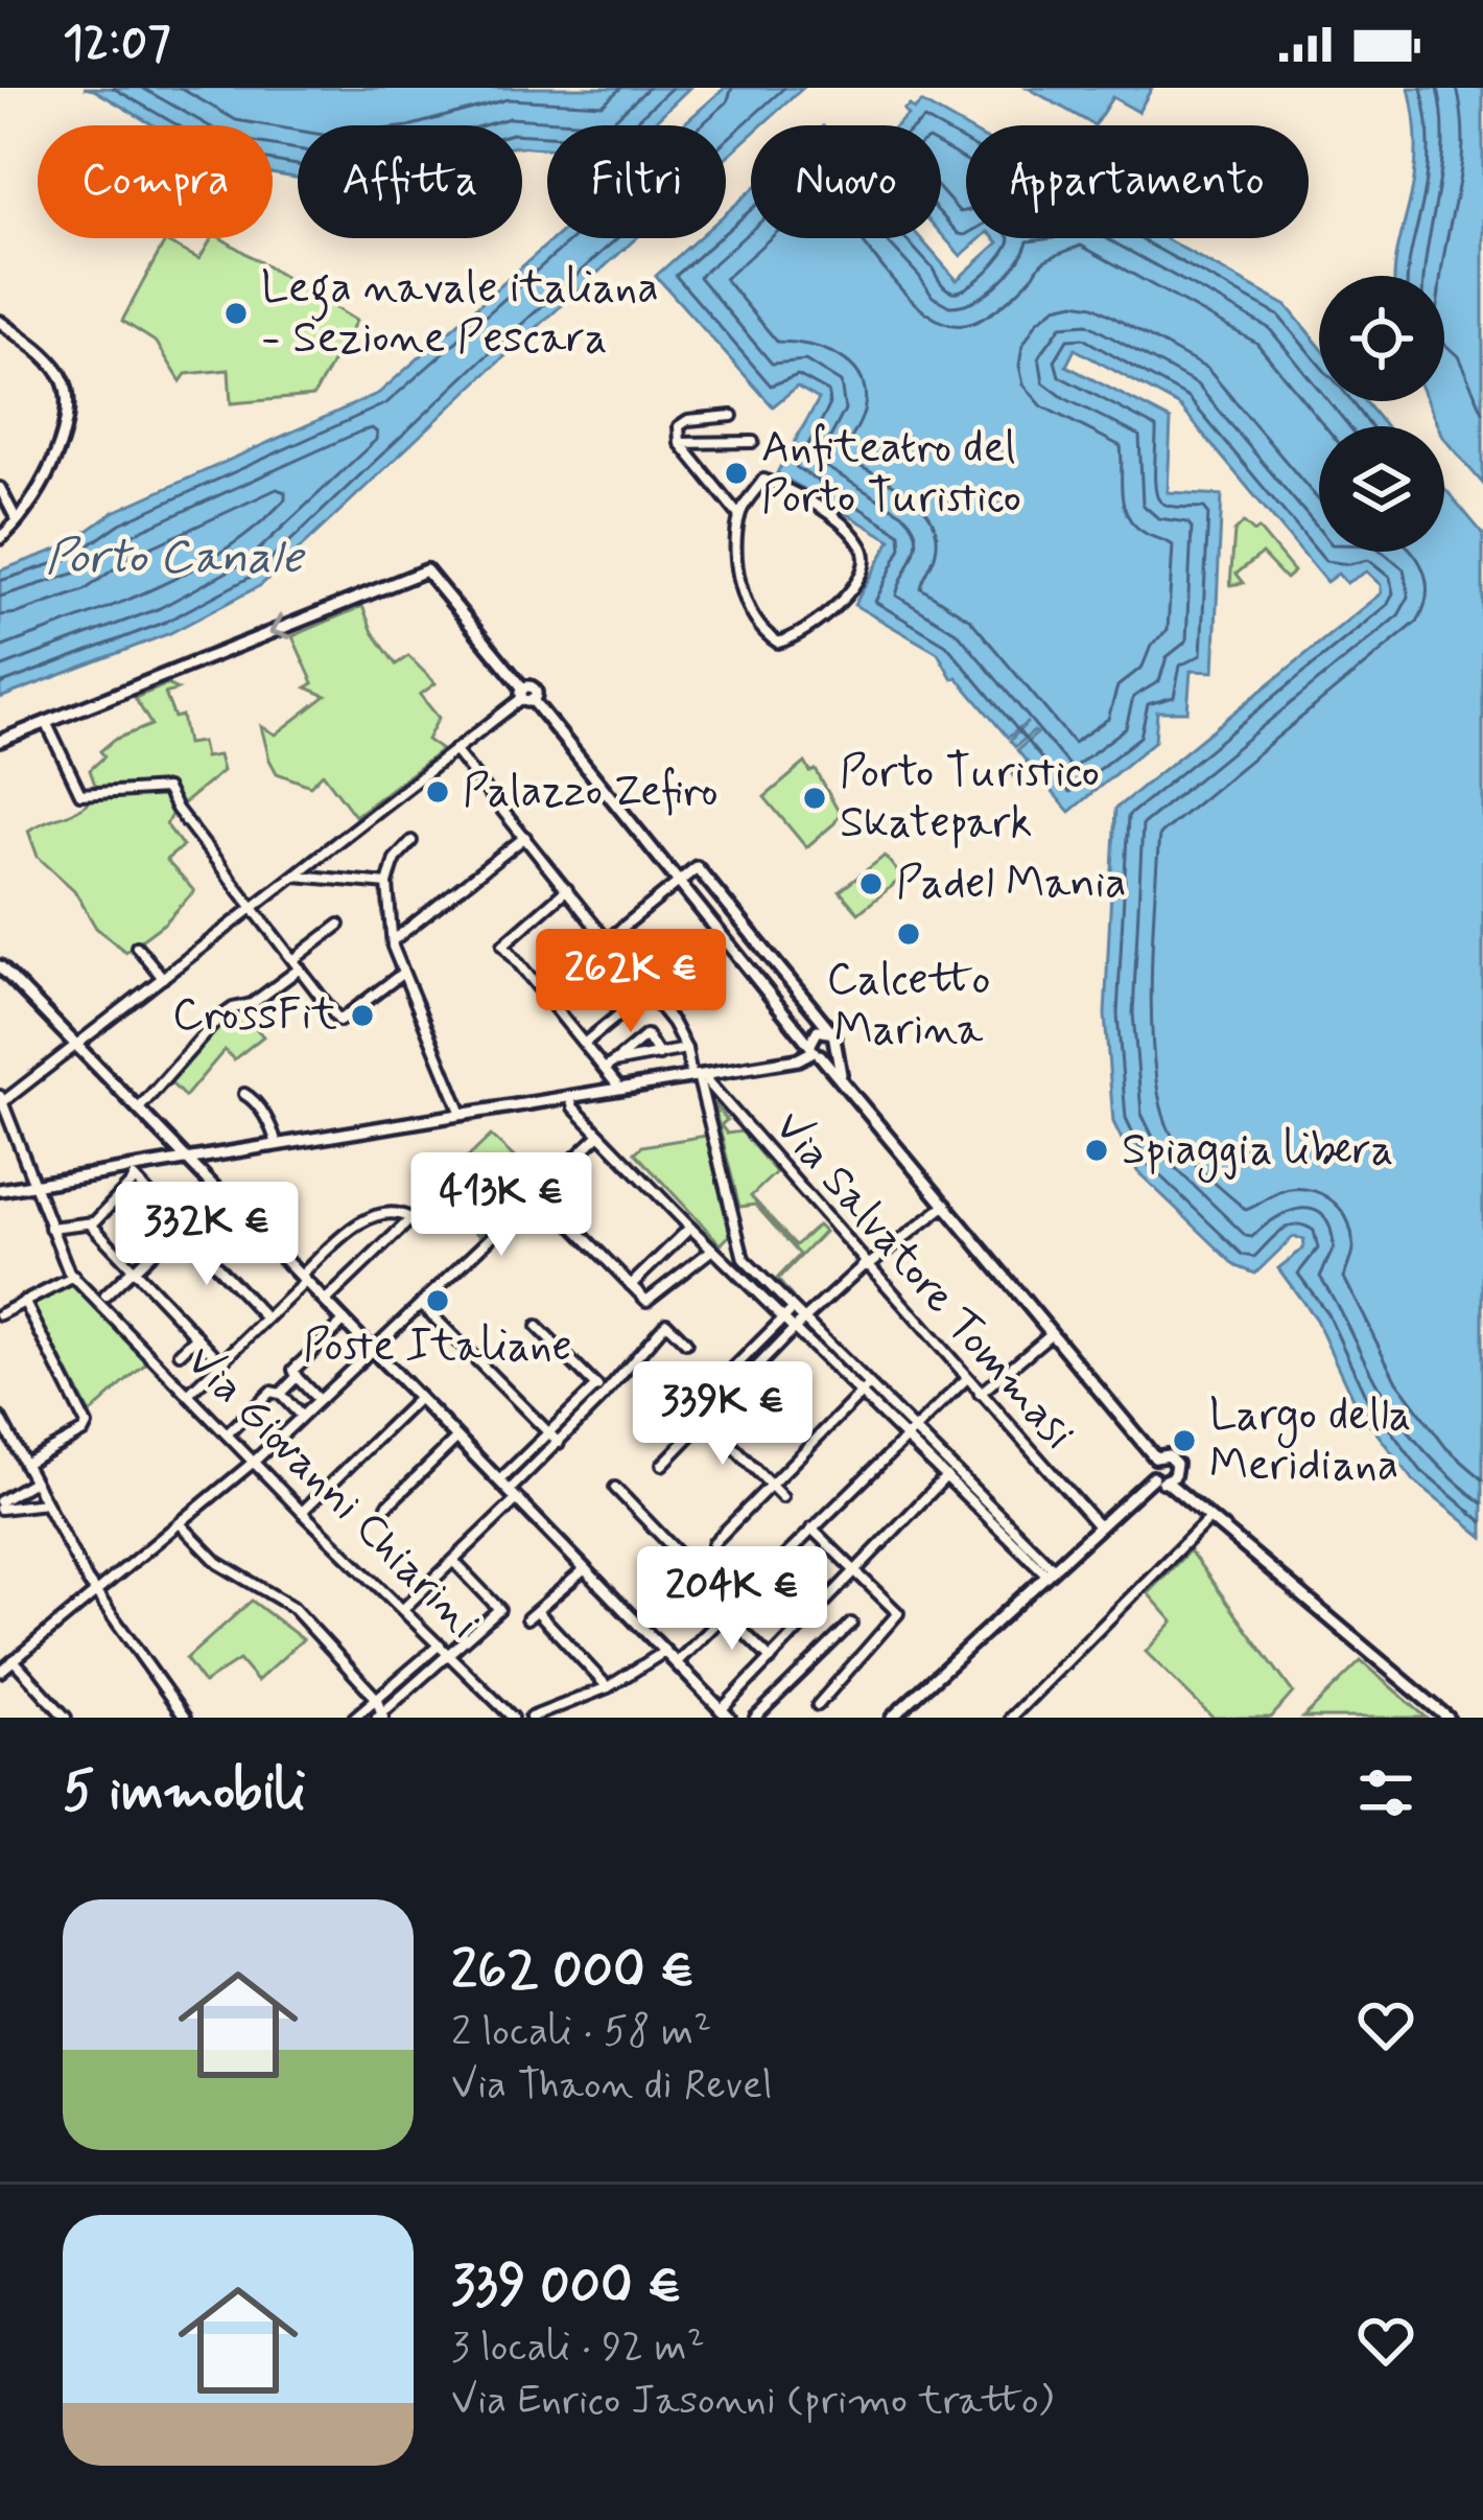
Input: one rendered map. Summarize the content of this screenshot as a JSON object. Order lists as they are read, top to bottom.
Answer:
{
  "streets": {
    "street": ["Via Salvatore Tommasi", "Via Giovanni Chiarini"]
  },
  "water": ["Porto Canale"],
  "places": [
    "Lega navale italiana - Sezione Pescara",
    "Anfiteatro del Porto Turistico",
    "Palazzo Zefiro",
    "Porto Turistico Skatepark",
    "Padel Mania",
    "Calcetto Marina",
    "CrossFit",
    "Spiaggia libera",
    "Poste Italiane",
    "Largo della Meridiana"
  ],
  "page": {
    "status": "12:07",
    "chip": [
      "Compra",
      "Affitta",
      "Filtri",
      "Nuovo",
      "Appartamento"
    ],
    "price": [
      "262K €",
      "413K €",
      "332K €",
      "339K €",
      "204K €"
    ],
    "heading": "5 immobili",
    "list": [
      {
        "name": "262 000 €",
        "note": "2 locali · 58 m² · Via Thaon di Revel"
      },
      {
        "name": "339 000 €",
        "note": "3 locali · 92 m² · Via Enrico Jasonni (primo tratto)"
      }
    ]
  }
}
